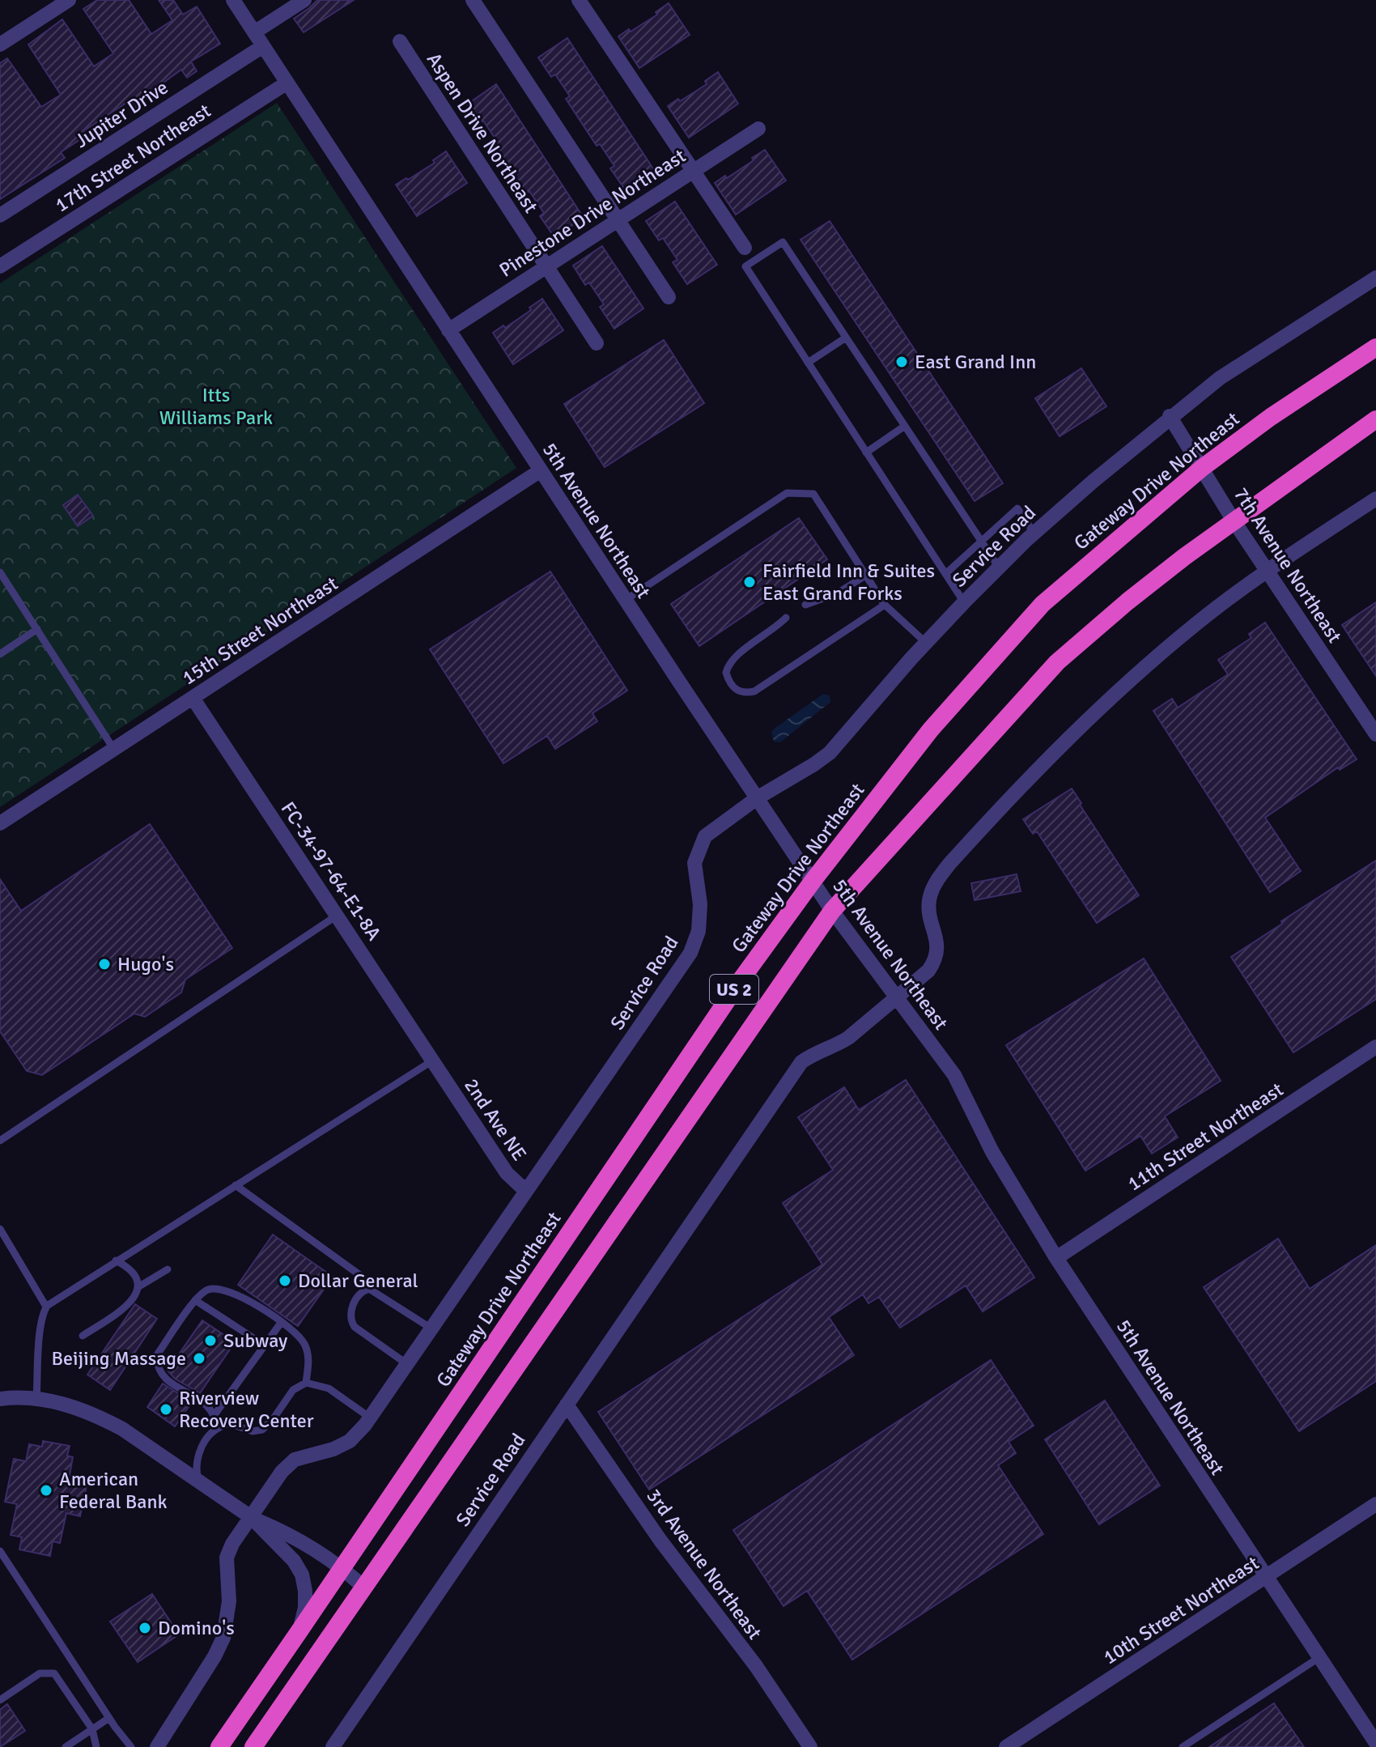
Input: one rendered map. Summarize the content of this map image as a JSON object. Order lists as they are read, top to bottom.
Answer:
{
  "streets": {
    "highway": ["Gateway Drive Northeast", "US 2"],
    "street": [
      "Jupiter Drive",
      "Aspen Drive Northeast",
      "17th Street Northeast",
      "Pinestone Drive Northeast",
      "5th Avenue Northeast",
      "Service Road",
      "7th Avenue Northeast",
      "15th Street Northeast",
      "FC-34-97-64-E1-8A",
      "2nd Ave NE",
      "11th Street Northeast",
      "3rd Avenue Northeast",
      "10th Street Northeast"
    ]
  },
  "crossings": [
    ["Jupiter Drive", "5th Avenue Northeast"],
    ["Aspen Drive Northeast", "Pinestone Drive Northeast"],
    ["17th Street Northeast", "5th Avenue Northeast"],
    ["Pinestone Drive Northeast", "5th Avenue Northeast"],
    ["Gateway Drive Northeast", "5th Avenue Northeast"],
    ["Gateway Drive Northeast", "7th Avenue Northeast"],
    ["5th Avenue Northeast", "Service Road"],
    ["5th Avenue Northeast", "15th Street Northeast"],
    ["5th Avenue Northeast", "US 2"],
    ["5th Avenue Northeast", "11th Street Northeast"],
    ["5th Avenue Northeast", "10th Street Northeast"],
    ["Service Road", "7th Avenue Northeast"],
    ["Service Road", "2nd Ave NE"],
    ["Service Road", "3rd Avenue Northeast"],
    ["7th Avenue Northeast", "US 2"],
    ["15th Street Northeast", "FC-34-97-64-E1-8A"],
    ["FC-34-97-64-E1-8A", "2nd Ave NE"]
  ],
  "parks": ["Itts Williams Park"],
  "places": [
    "East Grand Inn",
    "Fairfield Inn & Suites East Grand Forks",
    "Hugo's",
    "Dollar General",
    "Subway",
    "Beijing Massage",
    "Riverview Recovery Center",
    "American Federal Bank",
    "Domino's"
  ]
}
